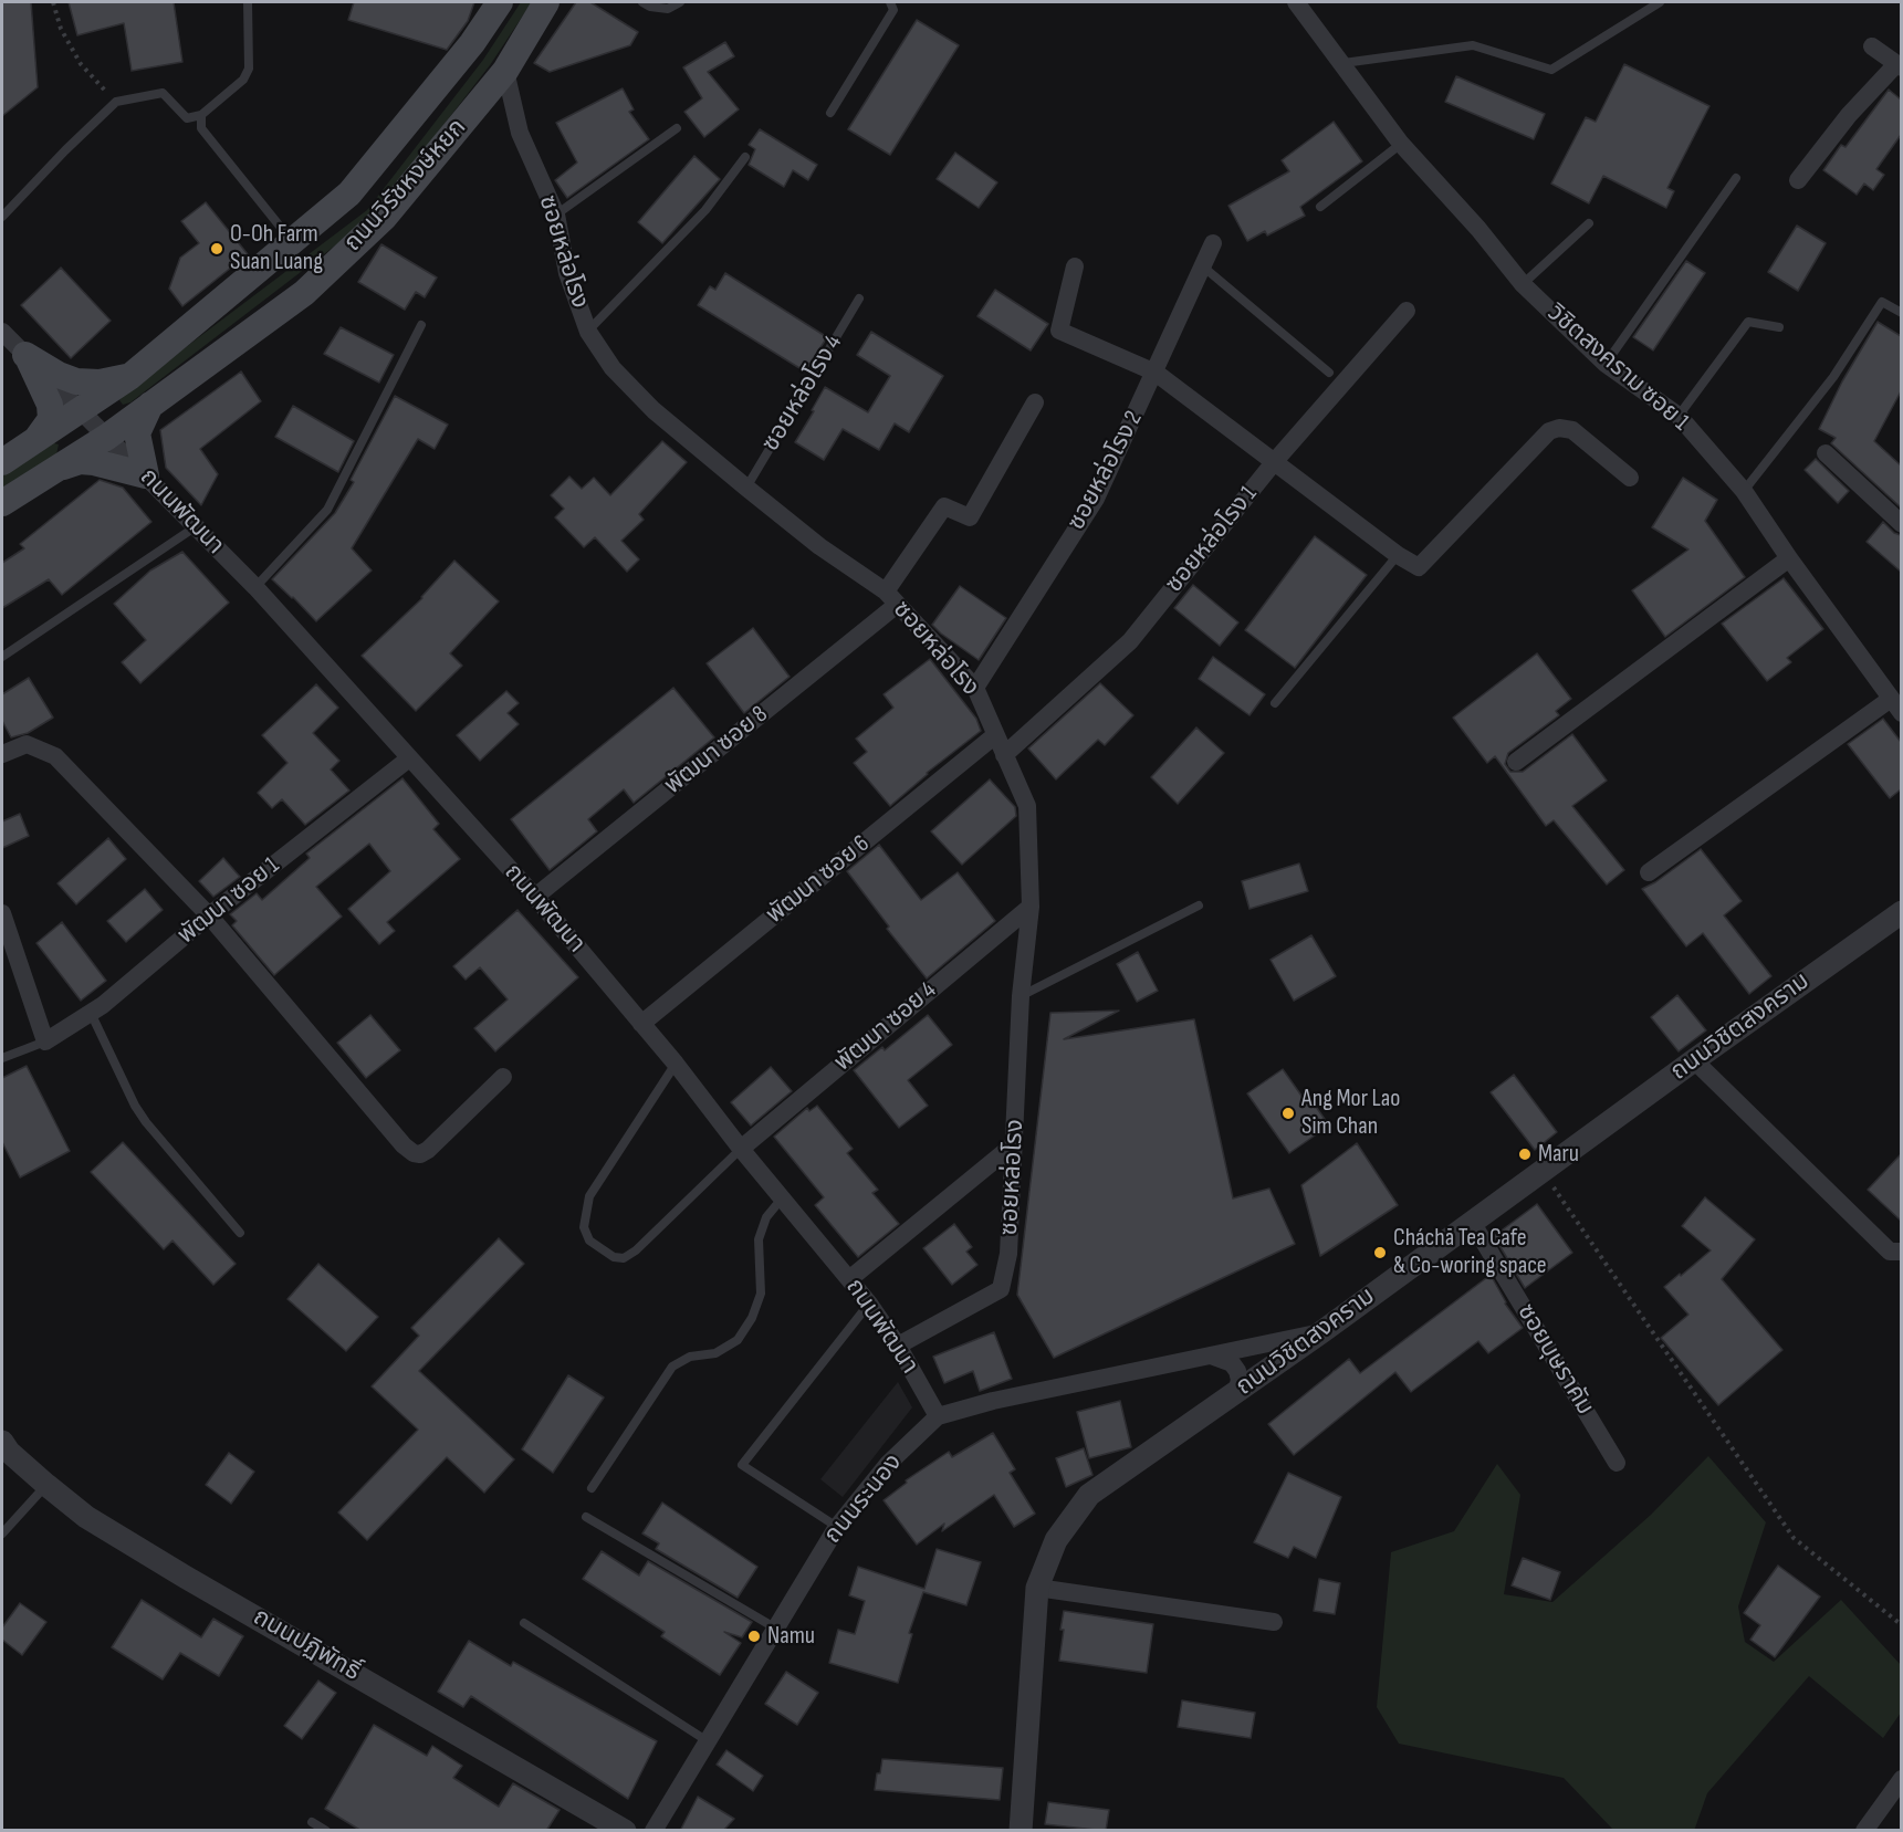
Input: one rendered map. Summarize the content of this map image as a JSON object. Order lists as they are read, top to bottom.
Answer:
{
  "streets": {
    "main road": ["ถนนวิรัชหงษ์หยก"],
    "street": [
      "ซอยหล่อโรง",
      "วิชิตสงคราม ซอย 1",
      "ซอยหล่อโรง 2",
      "ถนนพัฒนา",
      "ซอยหล่อโรง 1",
      "พัฒนา ซอย 8",
      "พัฒนา ซอย 6",
      "พัฒนา ซอย 1",
      "พัฒนา ซอย 4",
      "ถนนวิชิตสงคราม",
      "ซอยบุษราคัม",
      "ถนนระนอง",
      "ถนนปฏิพัทธิ์"
    ],
    "lane": ["ซอยหล่อโรง 4"]
  },
  "crossings": [
    ["ถนนวิรัชหงษ์หยก", "ซอยหล่อโรง"],
    ["ถนนวิรัชหงษ์หยก", "ถนนพัฒนา"],
    ["ซอยหล่อโรง", "ซอยหล่อโรง 4"],
    ["ซอยหล่อโรง", "ซอยหล่อโรง 2"],
    ["ซอยหล่อโรง", "ถนนพัฒนา"],
    ["ซอยหล่อโรง", "ซอยหล่อโรง 1"],
    ["ซอยหล่อโรง", "พัฒนา ซอย 8"],
    ["ซอยหล่อโรง", "พัฒนา ซอย 6"],
    ["ซอยหล่อโรง", "พัฒนา ซอย 4"],
    ["ถนนพัฒนา", "พัฒนา ซอย 8"],
    ["ถนนพัฒนา", "พัฒนา ซอย 6"],
    ["ถนนพัฒนา", "พัฒนา ซอย 1"],
    ["ถนนพัฒนา", "พัฒนา ซอย 4"],
    ["ถนนพัฒนา", "ถนนระนอง"],
    ["ถนนวิชิตสงคราม", "ซอยบุษราคัม"],
    ["ถนนวิชิตสงคราม", "ถนนระนอง"]
  ],
  "places": [
    "O-Oh Farm Suan Luang",
    "Ang Mor Lao Sim Chan",
    "Maru",
    "Cháchā Tea Cafe & Co-woring space",
    "Namu"
  ]
}
